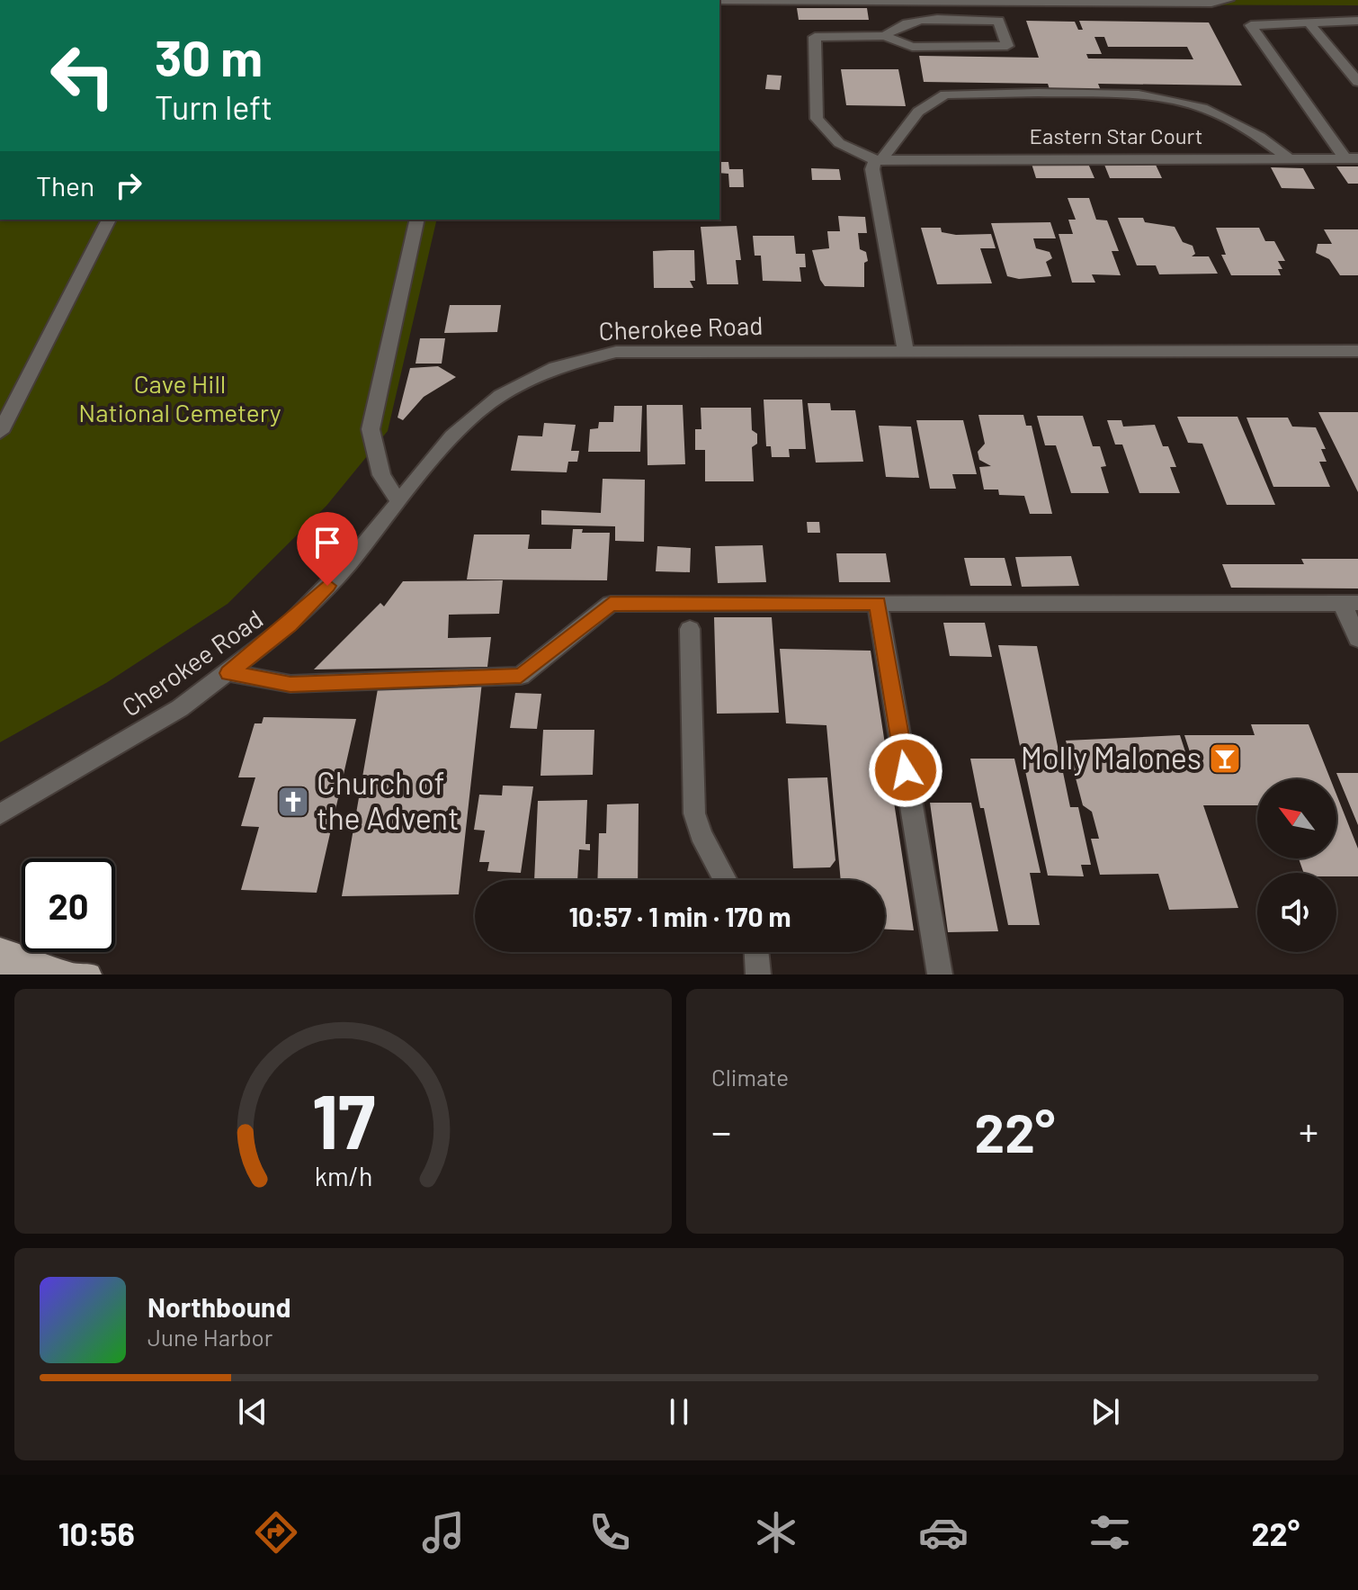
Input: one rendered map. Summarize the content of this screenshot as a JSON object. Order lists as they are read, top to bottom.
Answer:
{
  "streets": {
    "street": ["Eastern Star Court", "Cherokee Road"]
  },
  "parks": ["Cave Hill National Cemetery"],
  "places": {
    "bar": ["Molly Malones"],
    "church": ["Church of the Advent"]
  },
  "north": "top left",
  "page": {
    "turn": ["30 m", "Turn left"],
    "then": "Then",
    "limit": "20",
    "trip": "10:57 · 1 min · 170 m",
    "tile": "Climate",
    "heat": ["−", "22°", "+"],
    "song": ["Northbound", "June Harbor"],
    "tabs": ["10:56", "22°"],
    "gauge": ["17", "km/h"]
  }
}
